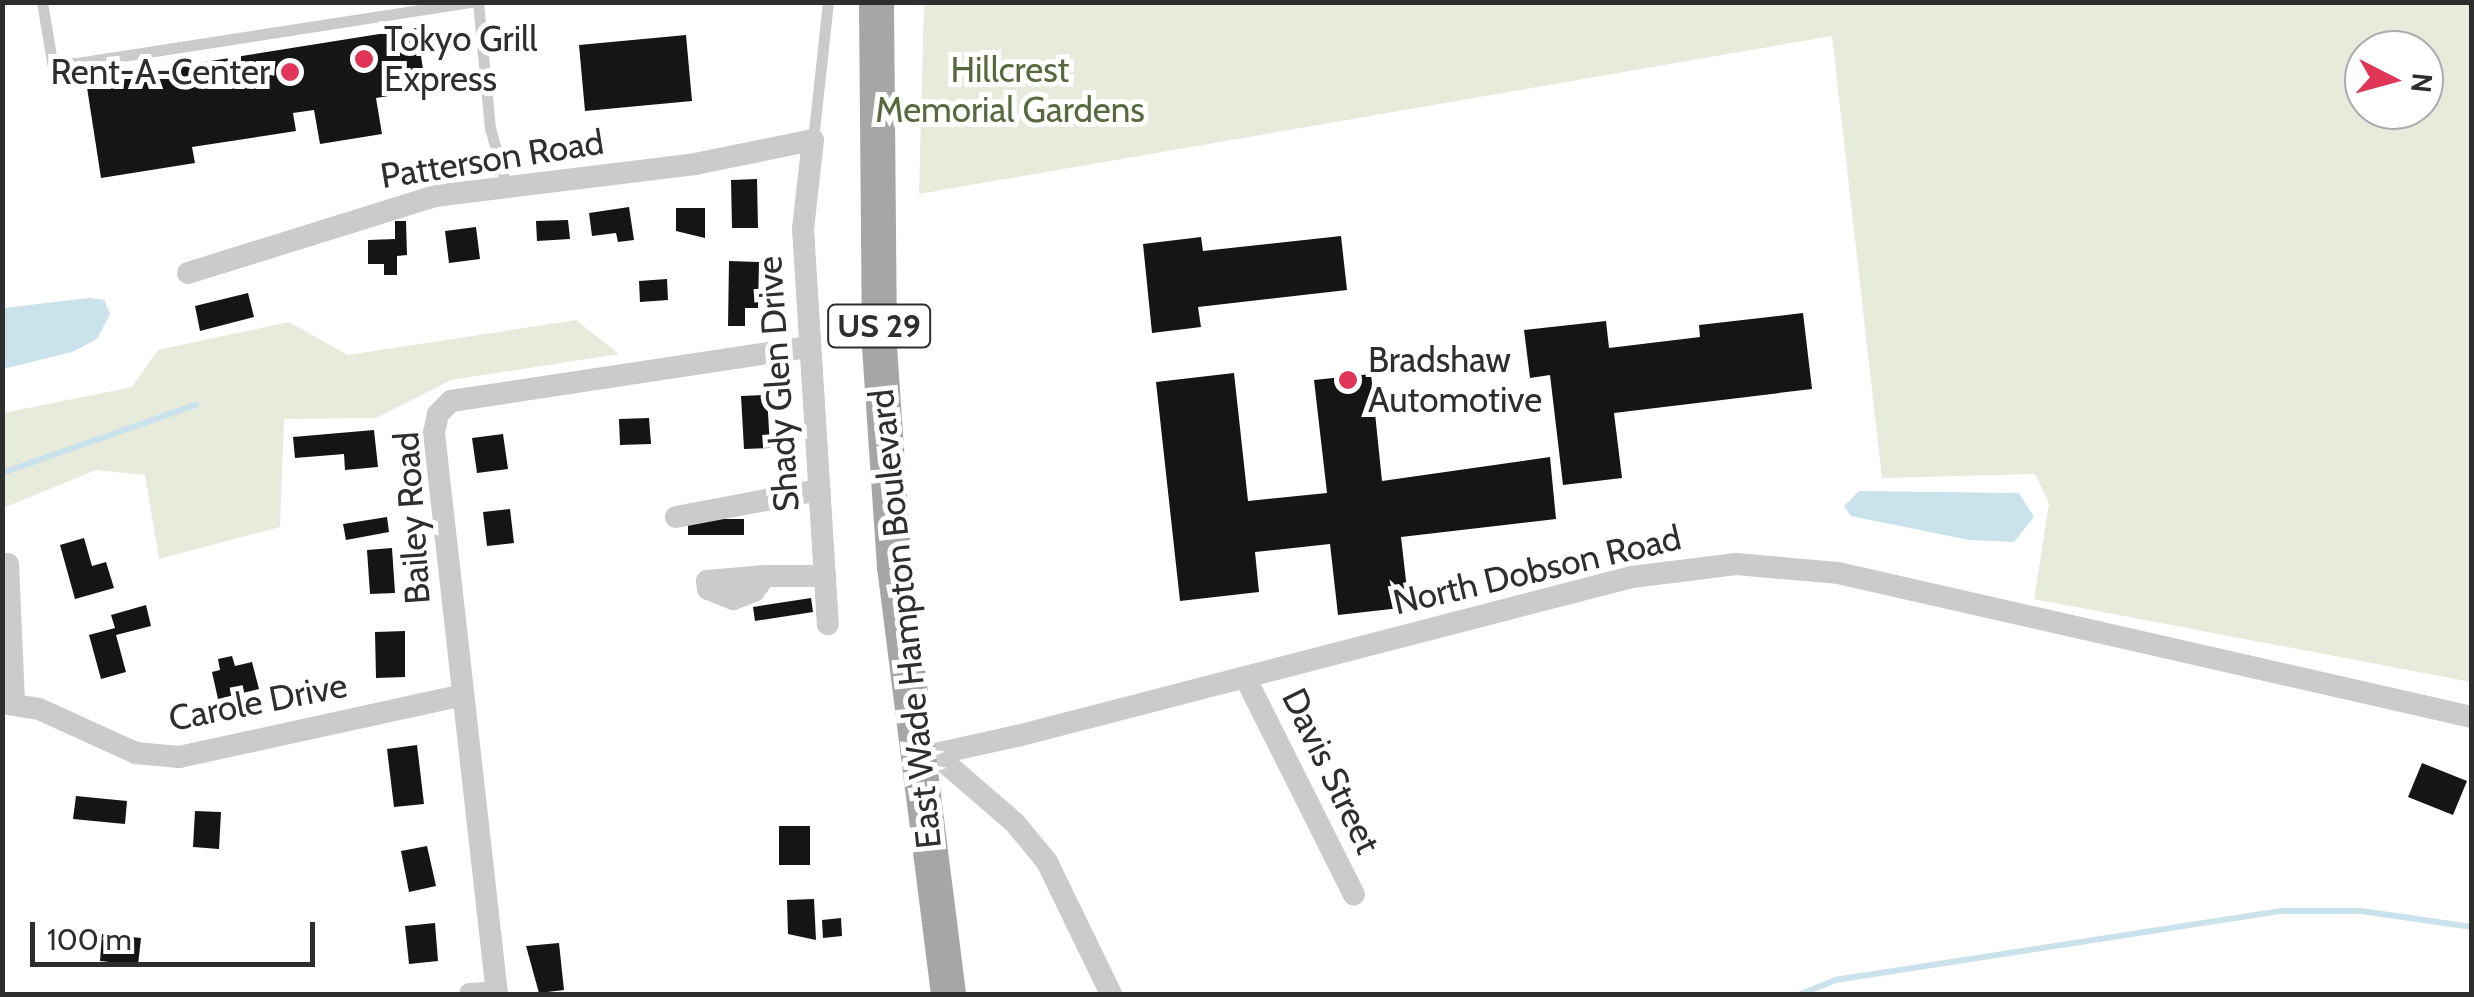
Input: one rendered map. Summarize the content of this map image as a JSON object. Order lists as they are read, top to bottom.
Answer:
{
  "streets": {
    "main road": ["US 29", "East Wade Hampton Boulevard"],
    "street": [
      "Patterson Road",
      "Shady Glen Drive",
      "Bailey Road",
      "North Dobson Road",
      "Carole Drive",
      "Davis Street"
    ]
  },
  "crossings": [
    ["Patterson Road", "Shady Glen Drive"],
    ["Shady Glen Drive", "Bailey Road"],
    ["Bailey Road", "Carole Drive"],
    ["North Dobson Road", "East Wade Hampton Boulevard"],
    ["North Dobson Road", "Davis Street"]
  ],
  "parks": ["Hillcrest Memorial Gardens"],
  "places": ["Tokyo Grill Express", "Rent-A-Center", "Bradshaw Automotive"],
  "scale_bar": "100 m",
  "north": "right"
}
